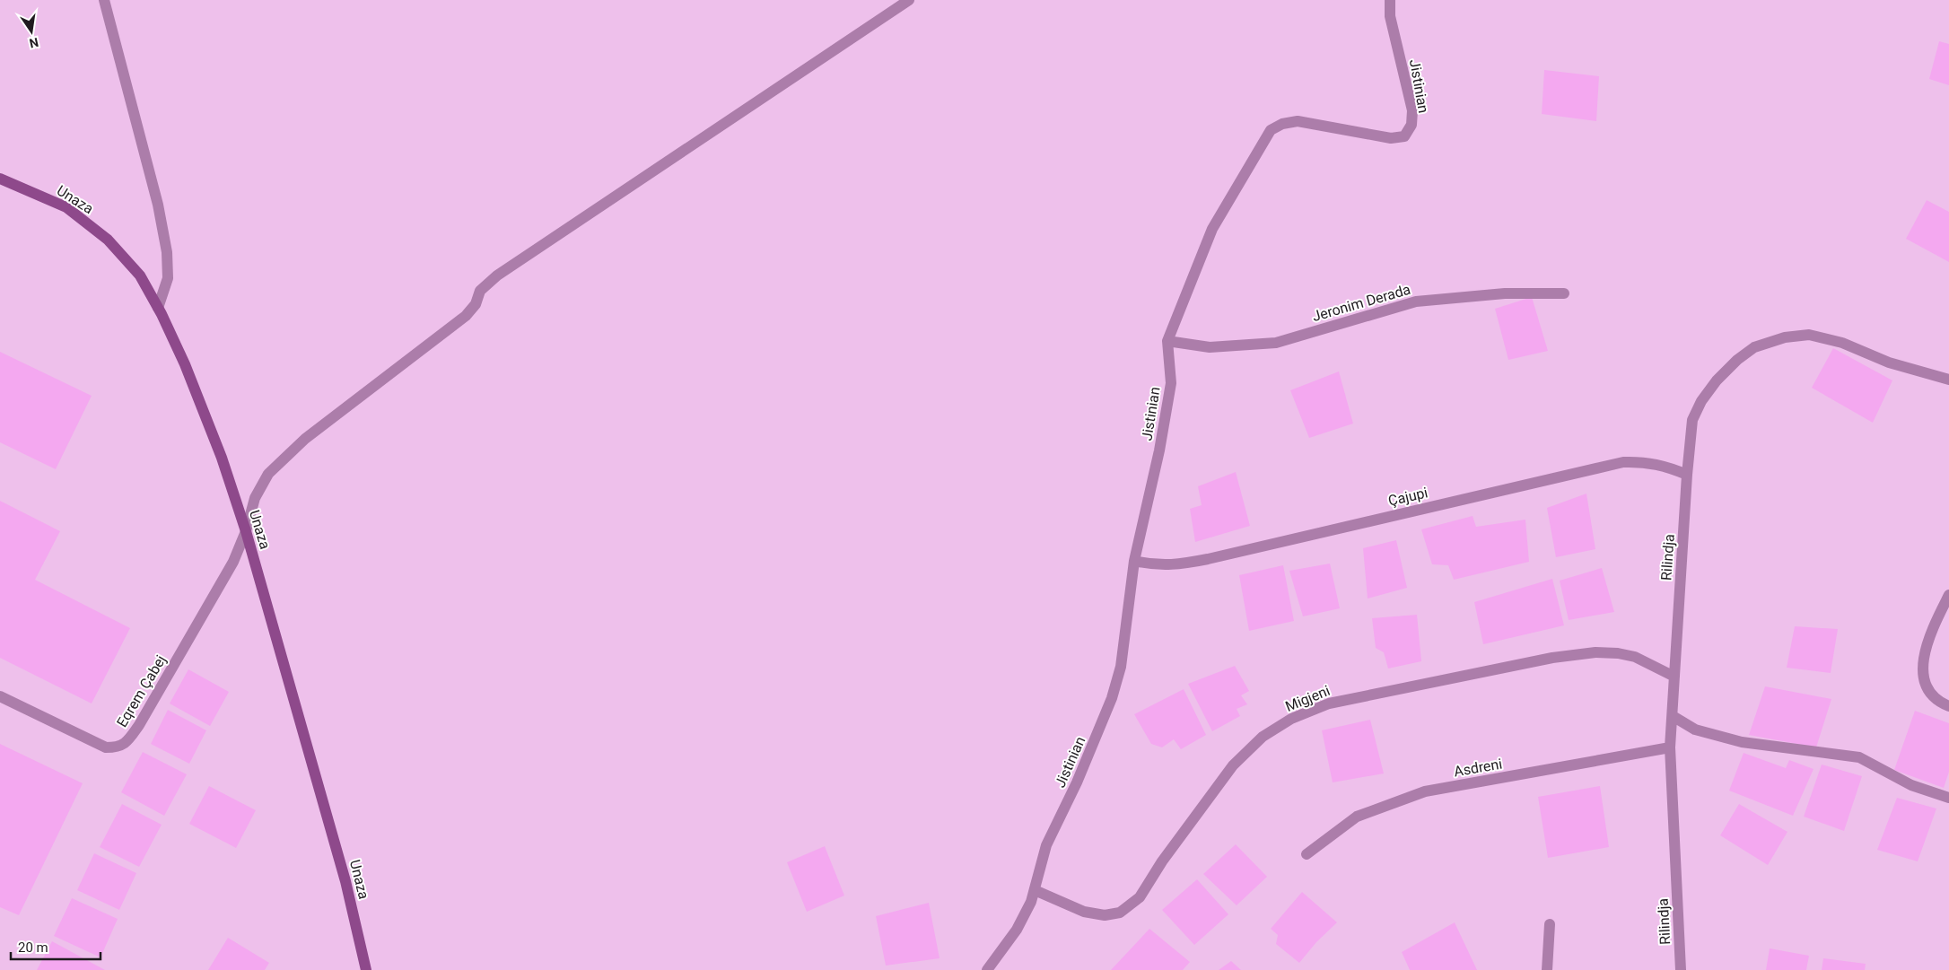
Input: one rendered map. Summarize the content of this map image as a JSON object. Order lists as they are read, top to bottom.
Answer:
{
  "streets": {
    "main road": ["Unaza"],
    "street": [
      "Jistinian",
      "Jeronim Derada",
      "Çajupi",
      "Rilindja",
      "Eqrem Çabej",
      "Migjeni",
      "Asdreni"
    ]
  },
  "crossings": [
    ["Jistinian", "Jeronim Derada"],
    ["Jistinian", "Çajupi"],
    ["Jistinian", "Migjeni"],
    ["Unaza", "Eqrem Çabej"],
    ["Çajupi", "Rilindja"],
    ["Rilindja", "Migjeni"],
    ["Rilindja", "Asdreni"]
  ],
  "scale_bar": "20 m",
  "north": "bottom"
}
